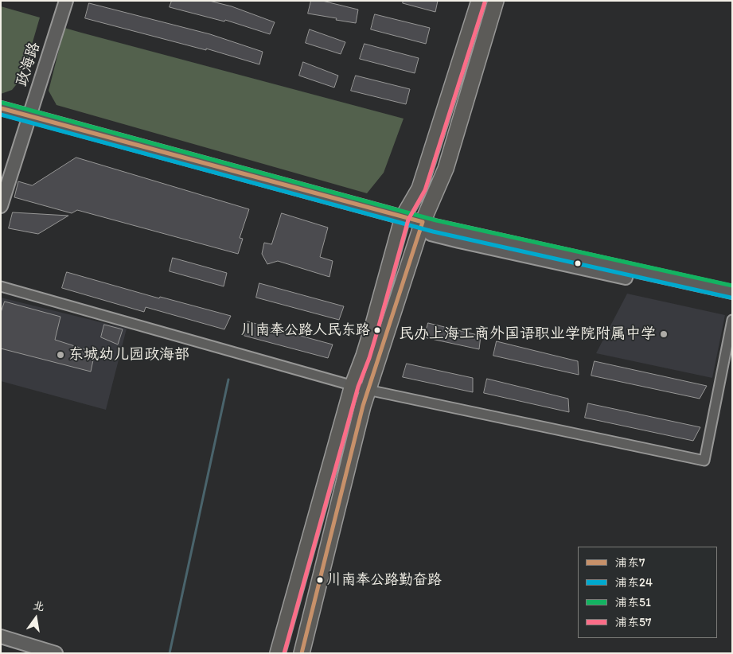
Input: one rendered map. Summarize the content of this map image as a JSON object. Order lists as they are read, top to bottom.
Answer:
{
  "streets": {
    "street": ["政海路"]
  },
  "places": [
    "川南奉公路人民东路",
    "民办上海工商外国语职业学院附属中学",
    "东城幼儿园政海部",
    "川南奉公路勤奋路"
  ],
  "lines": [
    "transit line 浦东57",
    "transit line 浦东51",
    "transit line 浦东7",
    "transit line 浦东24"
  ],
  "legend": [
    "浦东7",
    "浦东24",
    "浦东51",
    "浦东57"
  ],
  "north": "top"
}
